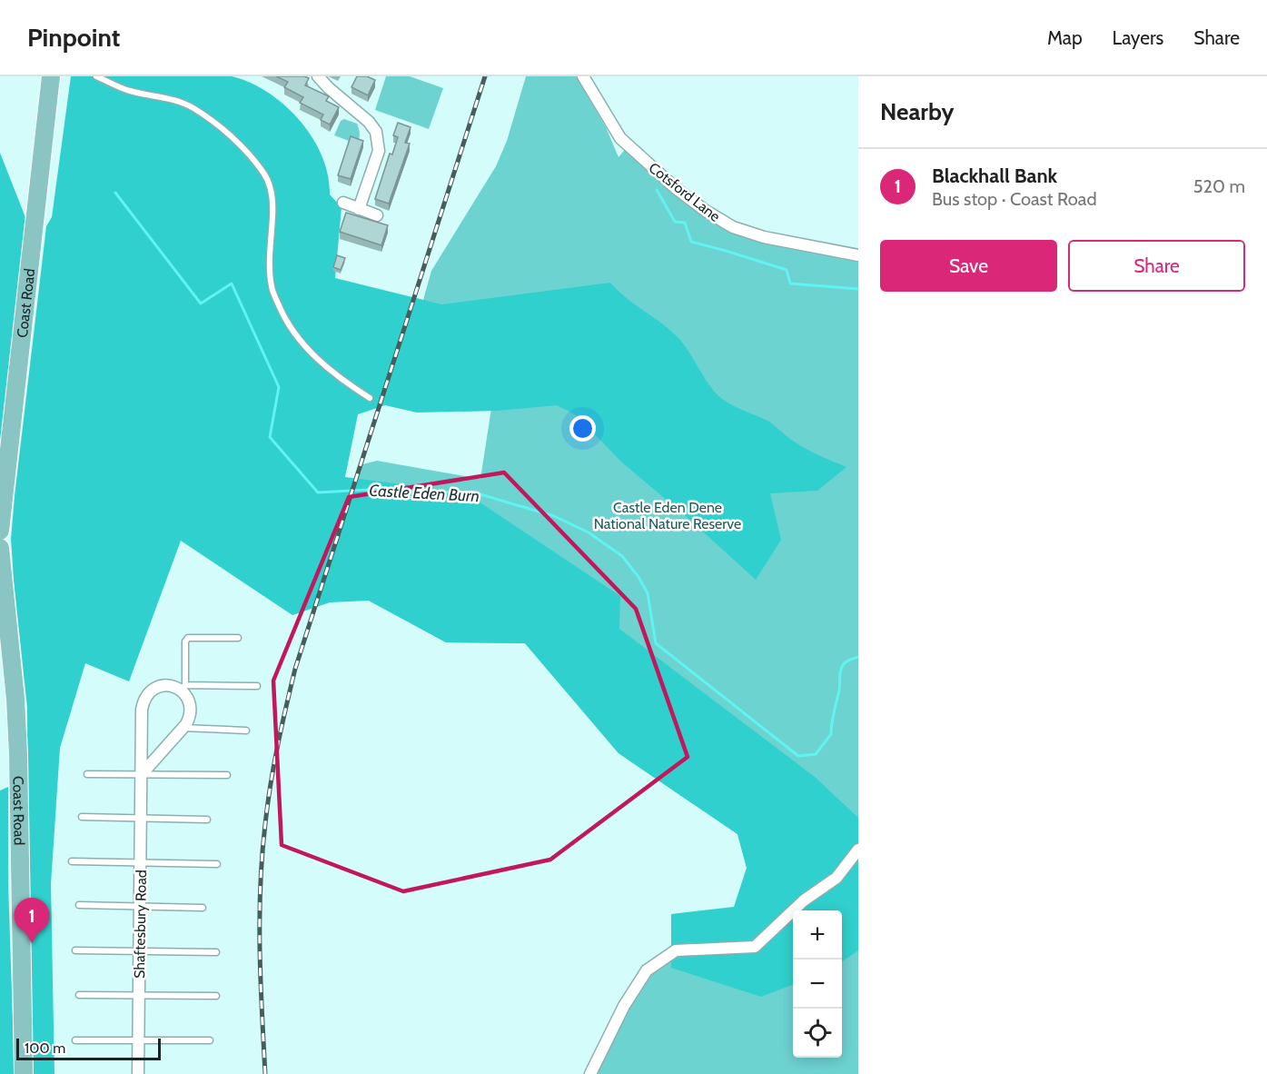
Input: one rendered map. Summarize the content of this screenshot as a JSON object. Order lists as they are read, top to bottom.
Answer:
{
  "streets": {
    "main road": ["Coast Road"],
    "street": ["Cotsford Lane", "Shaftesbury Road"]
  },
  "water": ["Castle Eden Burn"],
  "parks": ["Castle Eden Dene National Nature Reserve"],
  "scale_bar": "100 m",
  "page": {
    "header": "Pinpoint",
    "nav": ["Map", "Layers", "Share"],
    "heading": "Nearby",
    "list": [
      {
        "mark": "1",
        "name": "Blackhall Bank",
        "note": "Bus stop · Coast Road",
        "value": "520 m"
      }
    ],
    "buttons": ["Save", "Share"],
    "pins": "1",
    "map_buttons": ["+", "−"],
    "scale": "100 m"
  }
}
